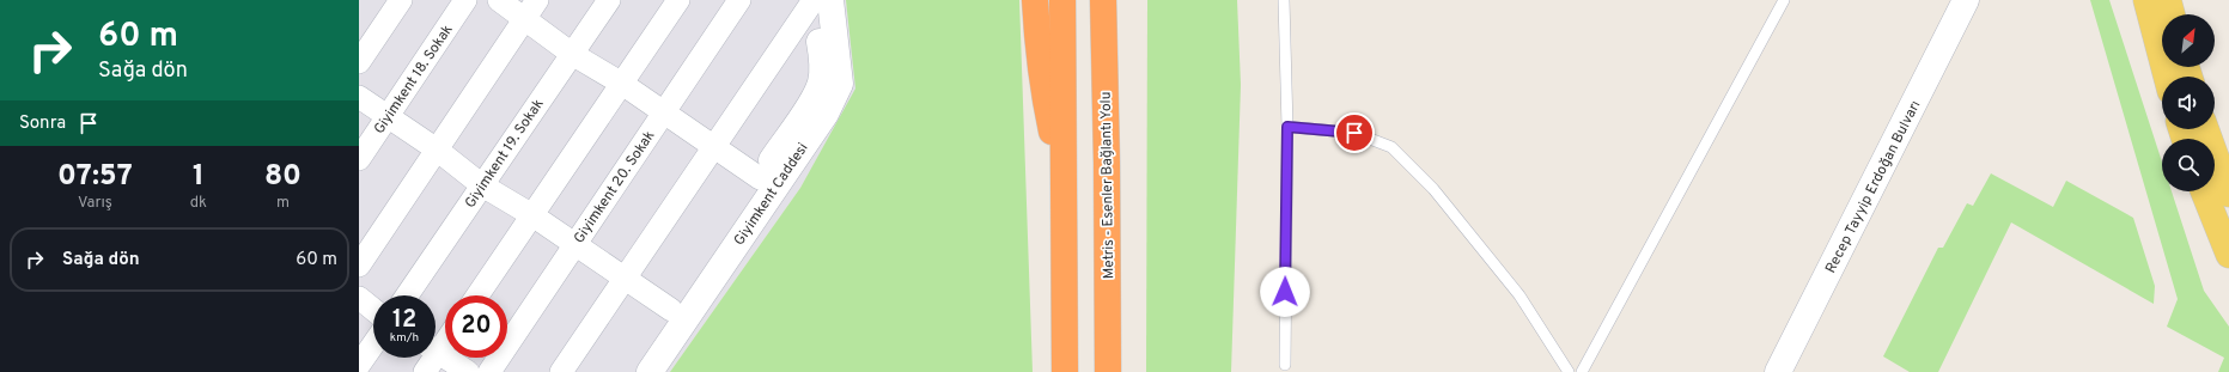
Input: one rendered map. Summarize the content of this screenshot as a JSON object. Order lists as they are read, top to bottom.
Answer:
{
  "streets": {
    "highway": ["Metris - Esenler Bağlantı Yolu"],
    "street": [
      "Giyimkent 18. Sokak",
      "Giyimkent 19. Sokak",
      "Giyimkent 20. Sokak",
      "Recep Tayyip Erdoğan Bulvarı",
      "Giyimkent Caddesi"
    ]
  },
  "north": "top right",
  "page": {
    "turn": ["60 m", "Sağa dön"],
    "then": "Sonra",
    "eta": [
      "07:57",
      "Varış",
      "1",
      "dk",
      "80",
      "m"
    ],
    "list": [
      {
        "name": "Sağa dön",
        "value": "60 m"
      }
    ],
    "speed": "12 km/h",
    "limit": "20"
  }
}
